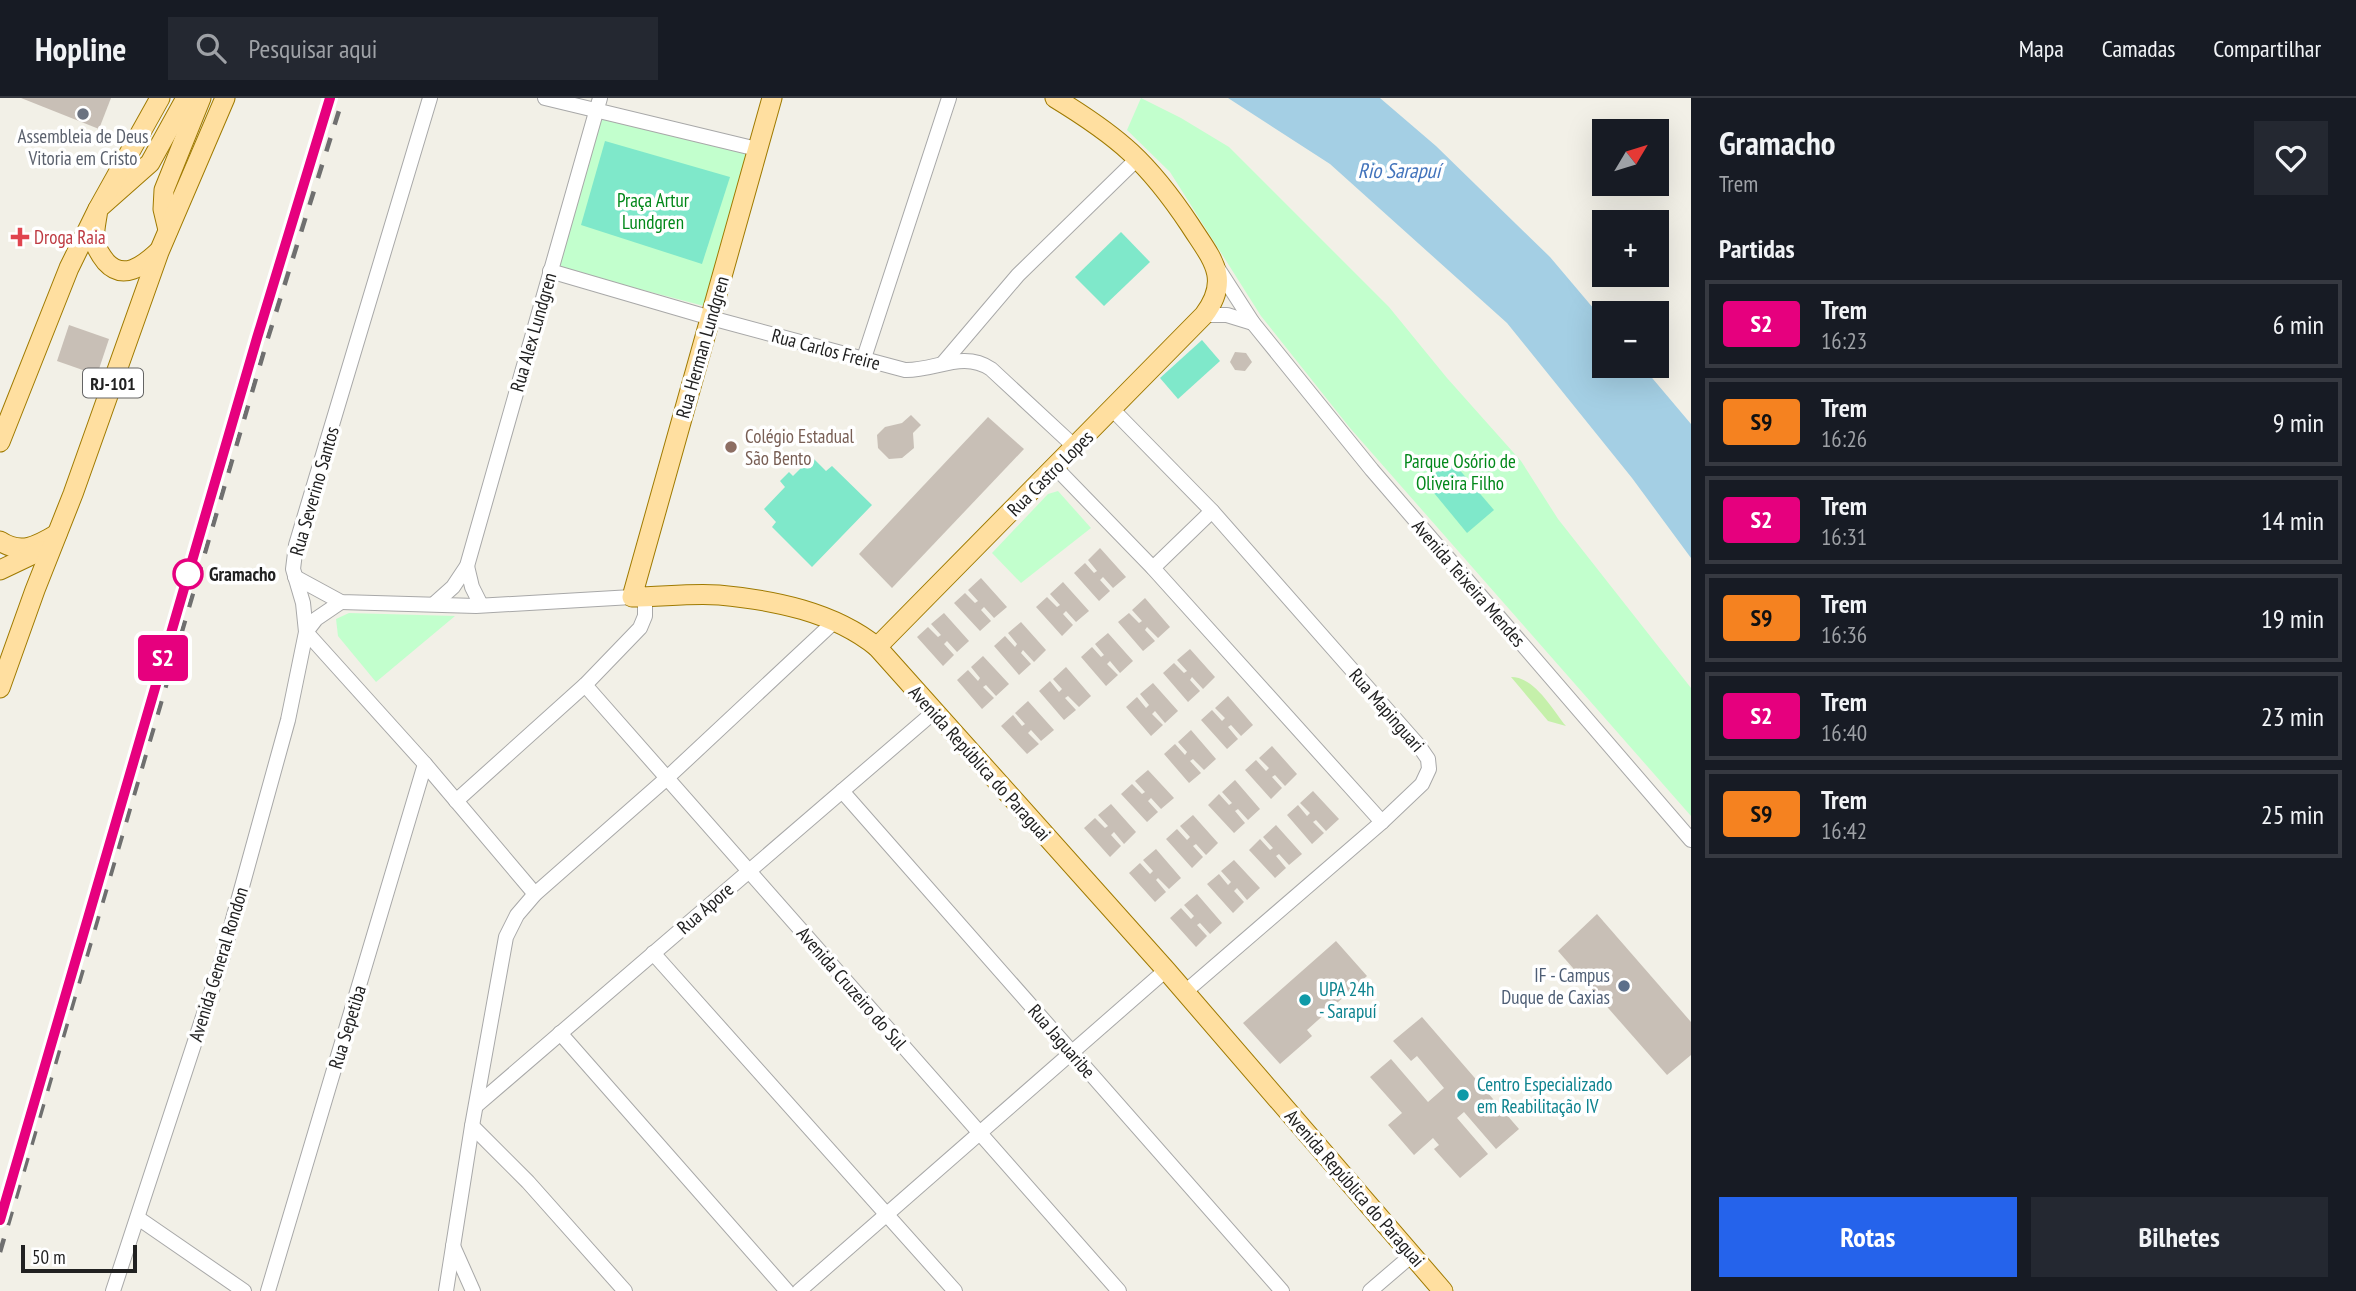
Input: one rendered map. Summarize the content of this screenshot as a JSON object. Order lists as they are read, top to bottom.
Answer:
{
  "streets": {
    "main road": [
      "Rua Herman Lundgren",
      "RJ-101",
      "Rua Castro Lopes",
      "Avenida República do Paraguai"
    ],
    "street": [
      "Rua Alex Lundgren",
      "Rua Carlos Freire",
      "Rua Severino Santos",
      "Avenida Teixeira Mendes",
      "Rua Mapinguari",
      "Rua Apore",
      "Avenida General Rondon",
      "Avenida Cruzeiro do Sul",
      "Rua Sepetiba",
      "Rua Jaguaribe"
    ]
  },
  "crossings": [
    ["Rua Alex Lundgren", "Rua Carlos Freire"],
    ["Rua Alex Lundgren", "Avenida República do Paraguai"],
    ["Rua Herman Lundgren", "Rua Carlos Freire"],
    ["Rua Herman Lundgren", "Avenida República do Paraguai"],
    ["Rua Carlos Freire", "Rua Castro Lopes"],
    ["Rua Castro Lopes", "Avenida Teixeira Mendes"],
    ["Rua Castro Lopes", "Rua Mapinguari"],
    ["Rua Castro Lopes", "Avenida República do Paraguai"],
    ["Rua Severino Santos", "Avenida República do Paraguai"],
    ["Rua Severino Santos", "Avenida General Rondon"],
    ["Rua Mapinguari", "Avenida República do Paraguai"],
    ["Avenida República do Paraguai", "Rua Apore"],
    ["Rua Apore", "Avenida Cruzeiro do Sul"],
    ["Rua Apore", "Rua Jaguaribe"]
  ],
  "water": ["Rio Sarapuí"],
  "parks": ["Praça Artur Lundgren", "Parque Osório de Oliveira Filho"],
  "places": {
    "other": [
      "Assembleia de Deus Vitoria em Cristo",
      "Colégio Estadual São Bento",
      "Gramacho",
      "IF - Campus Duque de Caxias",
      "UPA 24h - Sarapuí",
      "Centro Especializado em Reabilitação IV"
    ],
    "health": ["Droga Raia"]
  },
  "scale_bar": "50 m",
  "north": "top right",
  "page": {
    "header": "Hopline",
    "search": "Pesquisar aqui",
    "nav": ["Mapa", "Camadas", "Compartilhar"],
    "on_map": "S2",
    "heading": [
      ["Gramacho", "Trem"],
      "Partidas"
    ],
    "map_buttons": ["+", "−"],
    "list": [
      {
        "mark": "S2",
        "name": "Trem",
        "note": "16:23",
        "value": "6 min"
      },
      {
        "mark": "S9",
        "name": "Trem",
        "note": "16:26",
        "value": "9 min"
      },
      {
        "mark": "S2",
        "name": "Trem",
        "note": "16:31",
        "value": "14 min"
      },
      {
        "mark": "S9",
        "name": "Trem",
        "note": "16:36",
        "value": "19 min"
      },
      {
        "mark": "S2",
        "name": "Trem",
        "note": "16:40",
        "value": "23 min"
      },
      {
        "mark": "S9",
        "name": "Trem",
        "note": "16:42",
        "value": "25 min"
      }
    ],
    "buttons": ["Rotas", "Bilhetes"],
    "scale": "50 m"
  }
}
